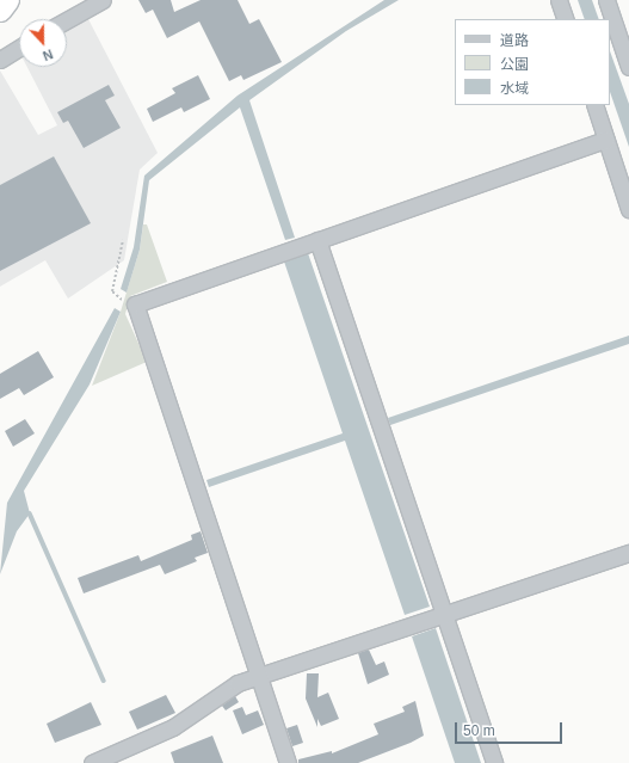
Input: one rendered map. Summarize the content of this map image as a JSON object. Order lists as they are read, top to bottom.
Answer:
{
  "legend": ["道路", "公園", "水域"],
  "scale_bar": "50 m",
  "north": "bottom"
}
